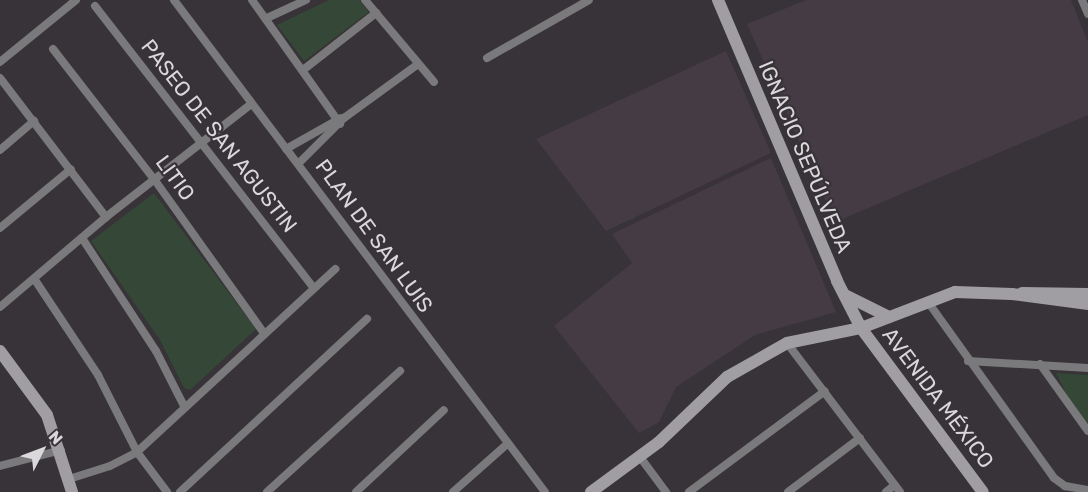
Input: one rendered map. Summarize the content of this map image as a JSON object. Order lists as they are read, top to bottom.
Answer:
{
  "streets": {
    "main road": ["IGNACIO SEPÚLVEDA", "AVENIDA MÉXICO"],
    "street": ["PASEO DE SAN AGUSTIN", "LITIO", "PLAN DE SAN LUIS"]
  },
  "crossings": [
    ["IGNACIO SEPÚLVEDA", "AVENIDA MÉXICO"]
  ],
  "north": "top right"
}
